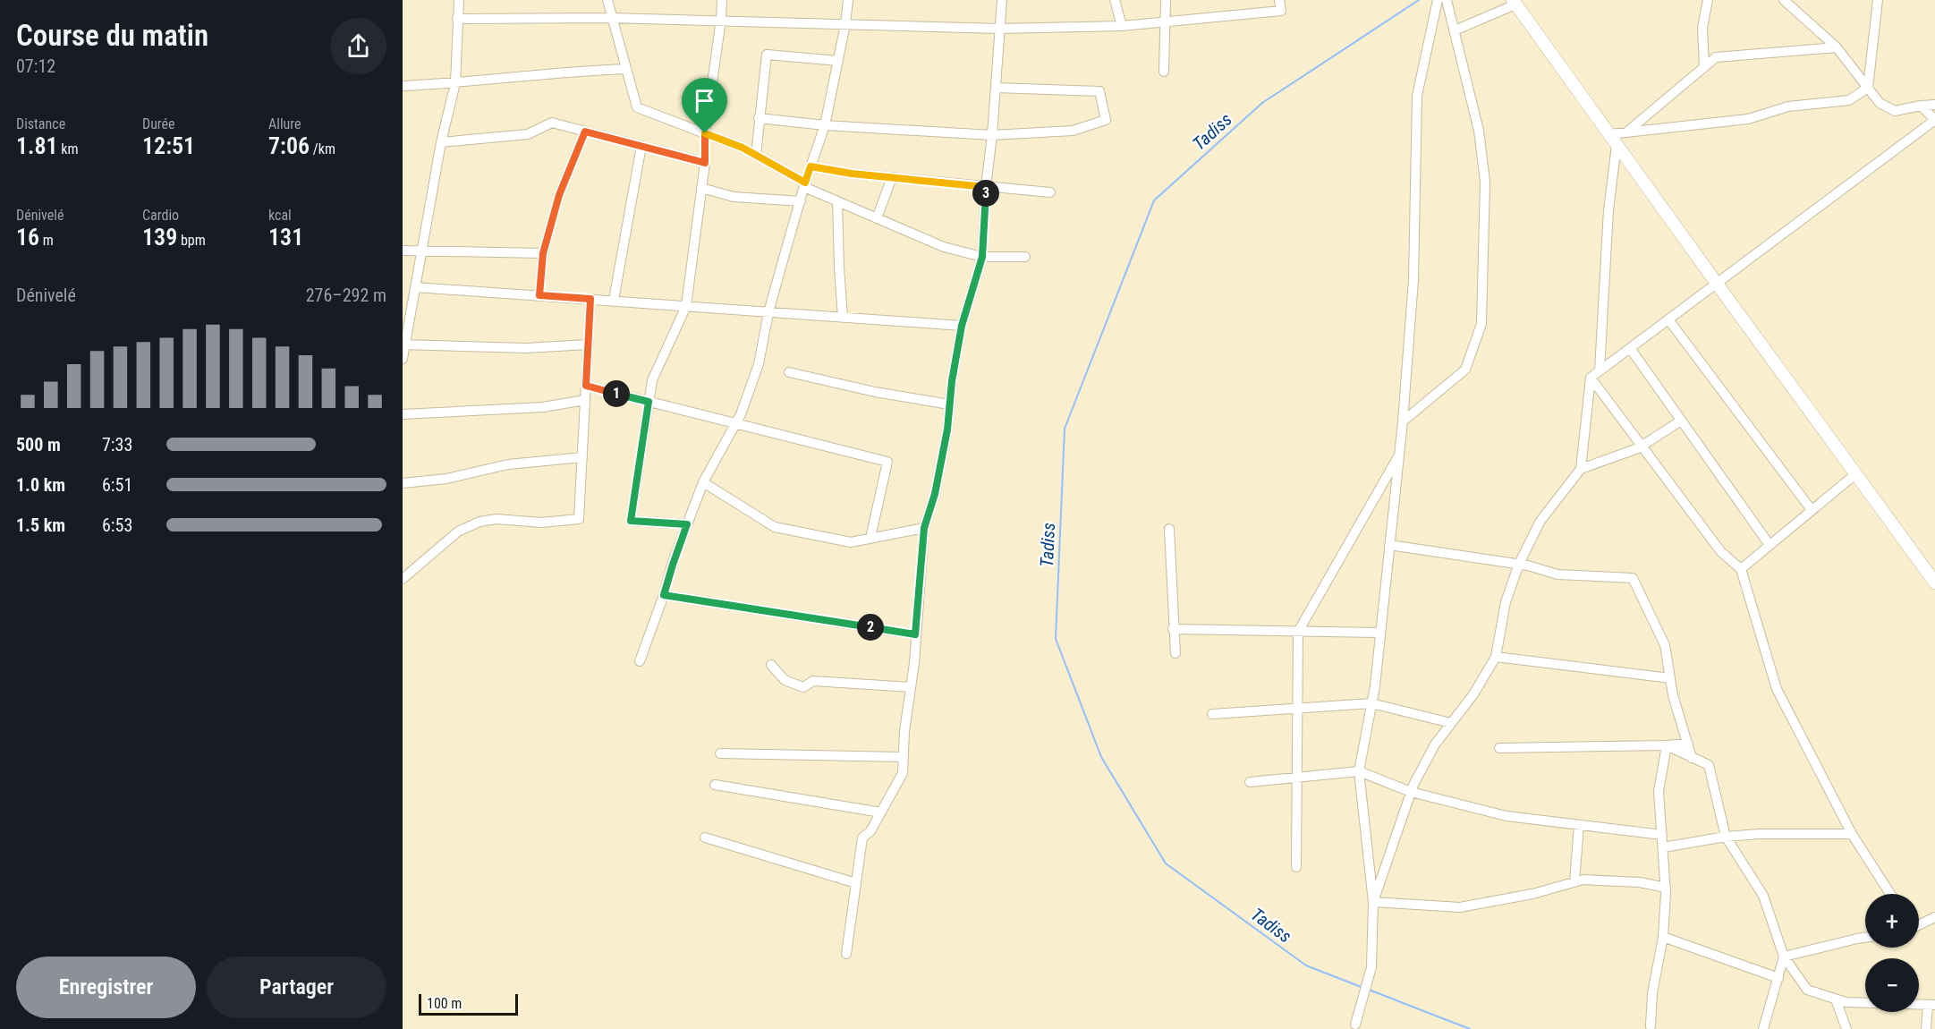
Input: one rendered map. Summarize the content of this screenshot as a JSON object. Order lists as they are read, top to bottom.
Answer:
{
  "water": ["Tadiss"],
  "scale_bar": "100 m",
  "page": {
    "heading": ["Course du matin", "07:12"],
    "stats": [
      ["Distance", "1.81 km"],
      ["Durée", "12:51"],
      ["Allure", "7:06 /km"],
      ["Dénivelé", "16 m"],
      ["Cardio", "139 bpm"],
      ["kcal", "131"]
    ],
    "pins": ["3", "1", "2"],
    "chart": ["Dénivelé", "276–292 m"],
    "list": [
      {
        "name": "500 m",
        "note": "7:33"
      },
      {
        "name": "1.0 km",
        "note": "6:51"
      },
      {
        "name": "1.5 km",
        "note": "6:53"
      }
    ],
    "map_buttons": ["+", "−"],
    "buttons": ["Enregistrer", "Partager"],
    "scale": "100 m"
  }
}
